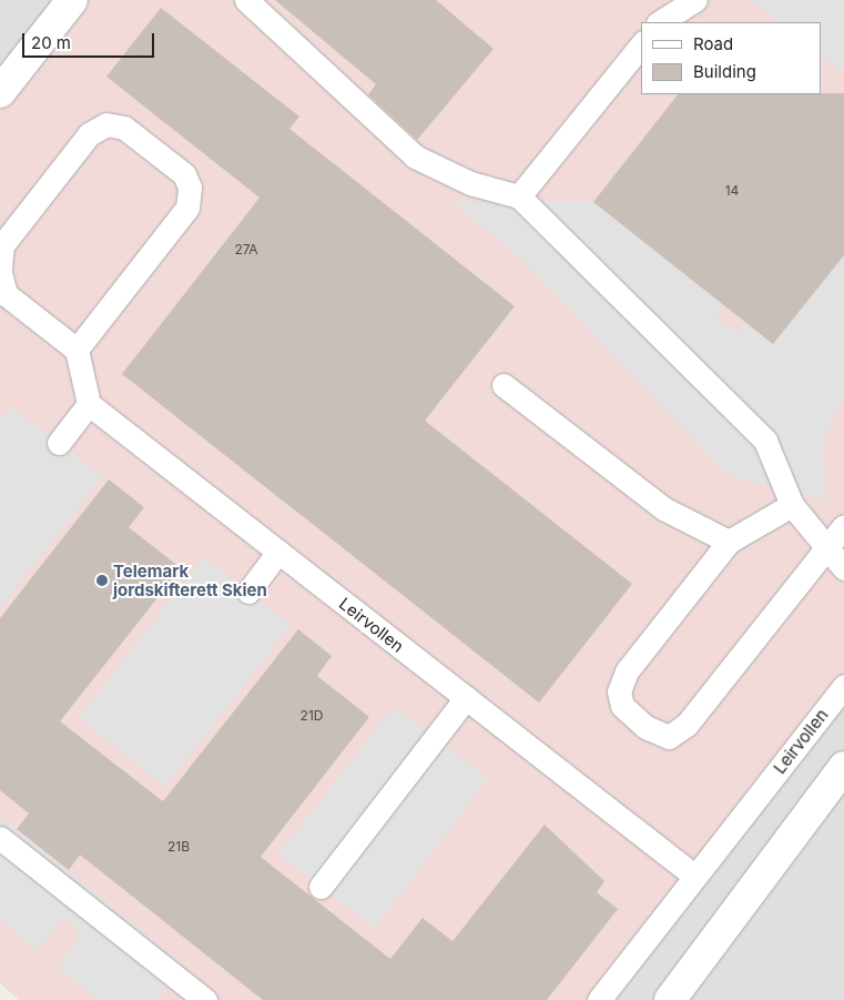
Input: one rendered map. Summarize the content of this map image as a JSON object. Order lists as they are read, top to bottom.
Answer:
{
  "streets": {
    "lane": ["Leirvollen"]
  },
  "places": ["Telemark jordskifterett Skien"],
  "house_numbers": [
    "14",
    "27A",
    "21D",
    "21B"
  ],
  "legend": ["Road", "Building"],
  "scale_bar": "20 m"
}
